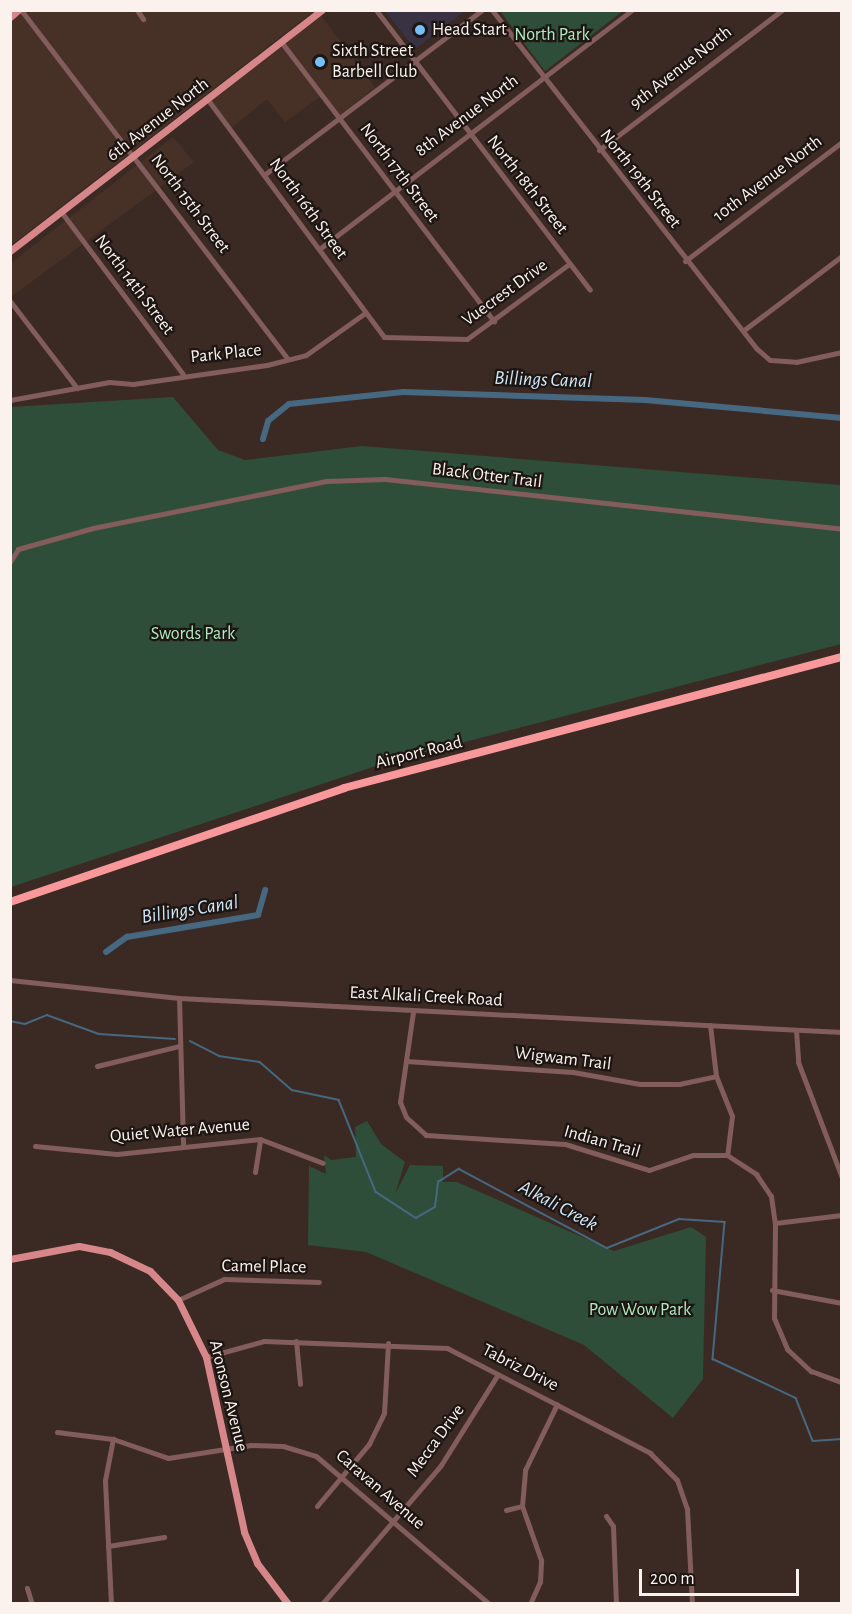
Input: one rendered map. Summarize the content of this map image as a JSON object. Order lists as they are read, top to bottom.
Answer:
{
  "streets": {
    "highway": ["Airport Road"],
    "main road": ["6th Avenue North", "Aronson Avenue"],
    "street": [
      "9th Avenue North",
      "8th Avenue North",
      "North 17th Street",
      "North 19th Street",
      "10th Avenue North",
      "North 18th Street",
      "North 15th Street",
      "North 16th Street",
      "North 14th Street",
      "Vuecrest Drive",
      "Park Place",
      "Black Otter Trail",
      "East Alkali Creek Road",
      "Wigwam Trail",
      "Quiet Water Avenue",
      "Indian Trail",
      "Camel Place",
      "Tabriz Drive",
      "Mecca Drive",
      "Caravan Avenue"
    ]
  },
  "crossings": [
    ["9th Avenue North", "North 19th Street"],
    ["8th Avenue North", "North 17th Street"],
    ["8th Avenue North", "North 19th Street"],
    ["8th Avenue North", "North 18th Street"],
    ["8th Avenue North", "North 16th Street"],
    ["6th Avenue North", "North 17th Street"],
    ["6th Avenue North", "North 15th Street"],
    ["6th Avenue North", "North 16th Street"],
    ["6th Avenue North", "North 14th Street"],
    ["North 17th Street", "Vuecrest Drive"],
    ["North 19th Street", "10th Avenue North"],
    ["North 18th Street", "Vuecrest Drive"],
    ["North 15th Street", "Park Place"],
    ["North 16th Street", "Vuecrest Drive"],
    ["North 16th Street", "Park Place"],
    ["North 14th Street", "Park Place"],
    ["East Alkali Creek Road", "Indian Trail"],
    ["Wigwam Trail", "Indian Trail"],
    ["Camel Place", "Aronson Avenue"],
    ["Tabriz Drive", "Aronson Avenue"],
    ["Tabriz Drive", "Mecca Drive"],
    ["Aronson Avenue", "Caravan Avenue"],
    ["Mecca Drive", "Caravan Avenue"]
  ],
  "water": ["Billings Canal", "Alkali Creek"],
  "parks": ["North Park", "Swords Park", "Pow Wow Park"],
  "places": ["Head Start", "Sixth Street Barbell Club"],
  "scale_bar": "200 m"
}
